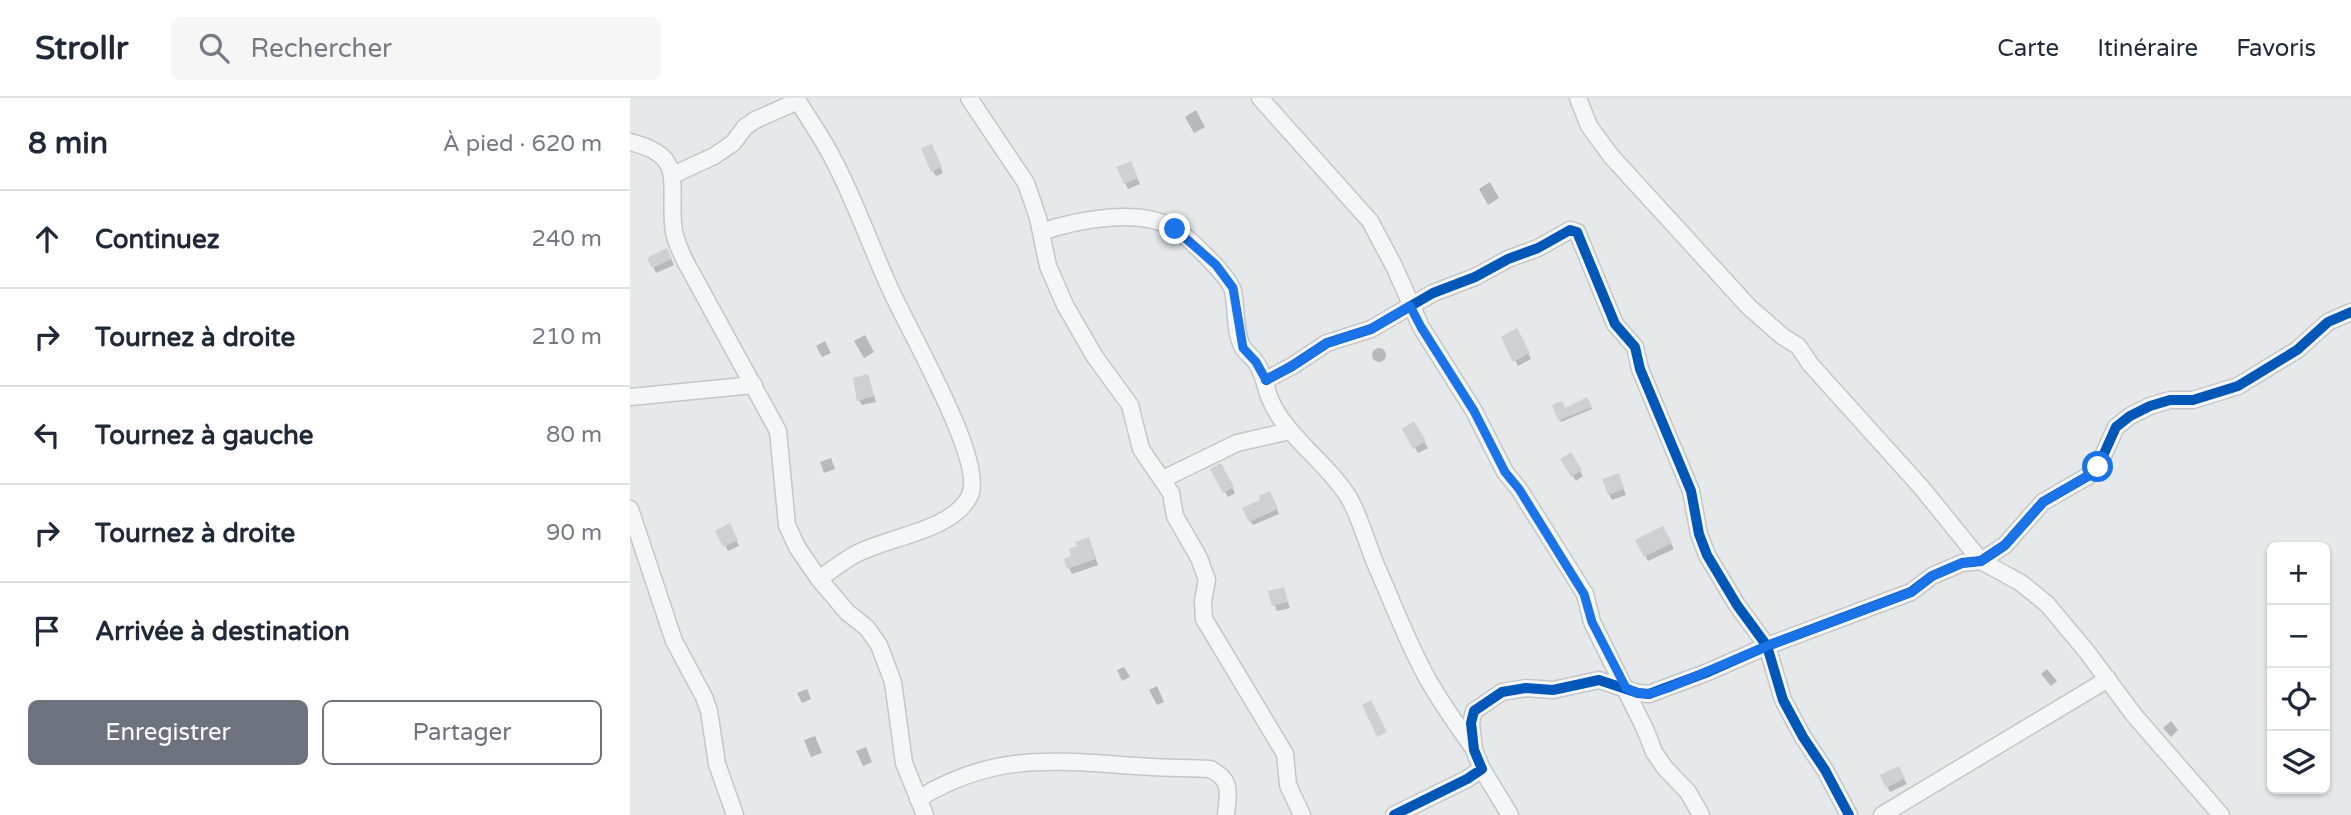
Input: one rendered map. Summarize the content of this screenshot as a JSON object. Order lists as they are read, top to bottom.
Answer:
{
  "page": {
    "header": "Strollr",
    "search": "Rechercher",
    "nav": ["Carte", "Itinéraire", "Favoris"],
    "heading": ["8 min", "À pied · 620 m"],
    "list": [
      ["Continuez", "240 m"],
      ["Tournez à droite", "210 m"],
      ["Tournez à gauche", "80 m"],
      ["Tournez à droite", "90 m"],
      "Arrivée à destination"
    ],
    "map_buttons": ["+", "−"],
    "buttons": ["Enregistrer", "Partager"]
  }
}
